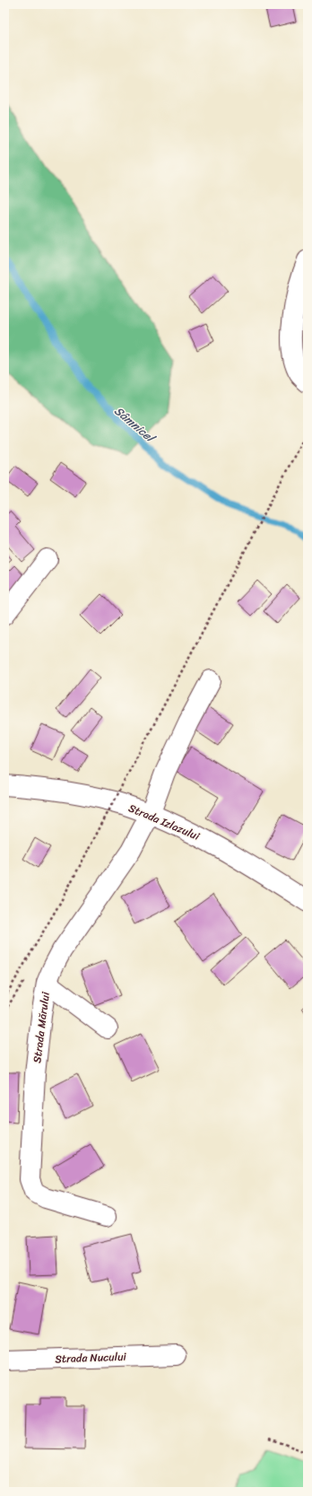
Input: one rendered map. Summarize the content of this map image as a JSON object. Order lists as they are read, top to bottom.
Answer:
{
  "streets": {
    "street": ["Strada Izlazului", "Strada Mărului", "Strada Nucului"]
  },
  "crossings": [
    ["Strada Izlazului", "Strada Mărului"]
  ],
  "water": ["Sâmnicel"]
}
